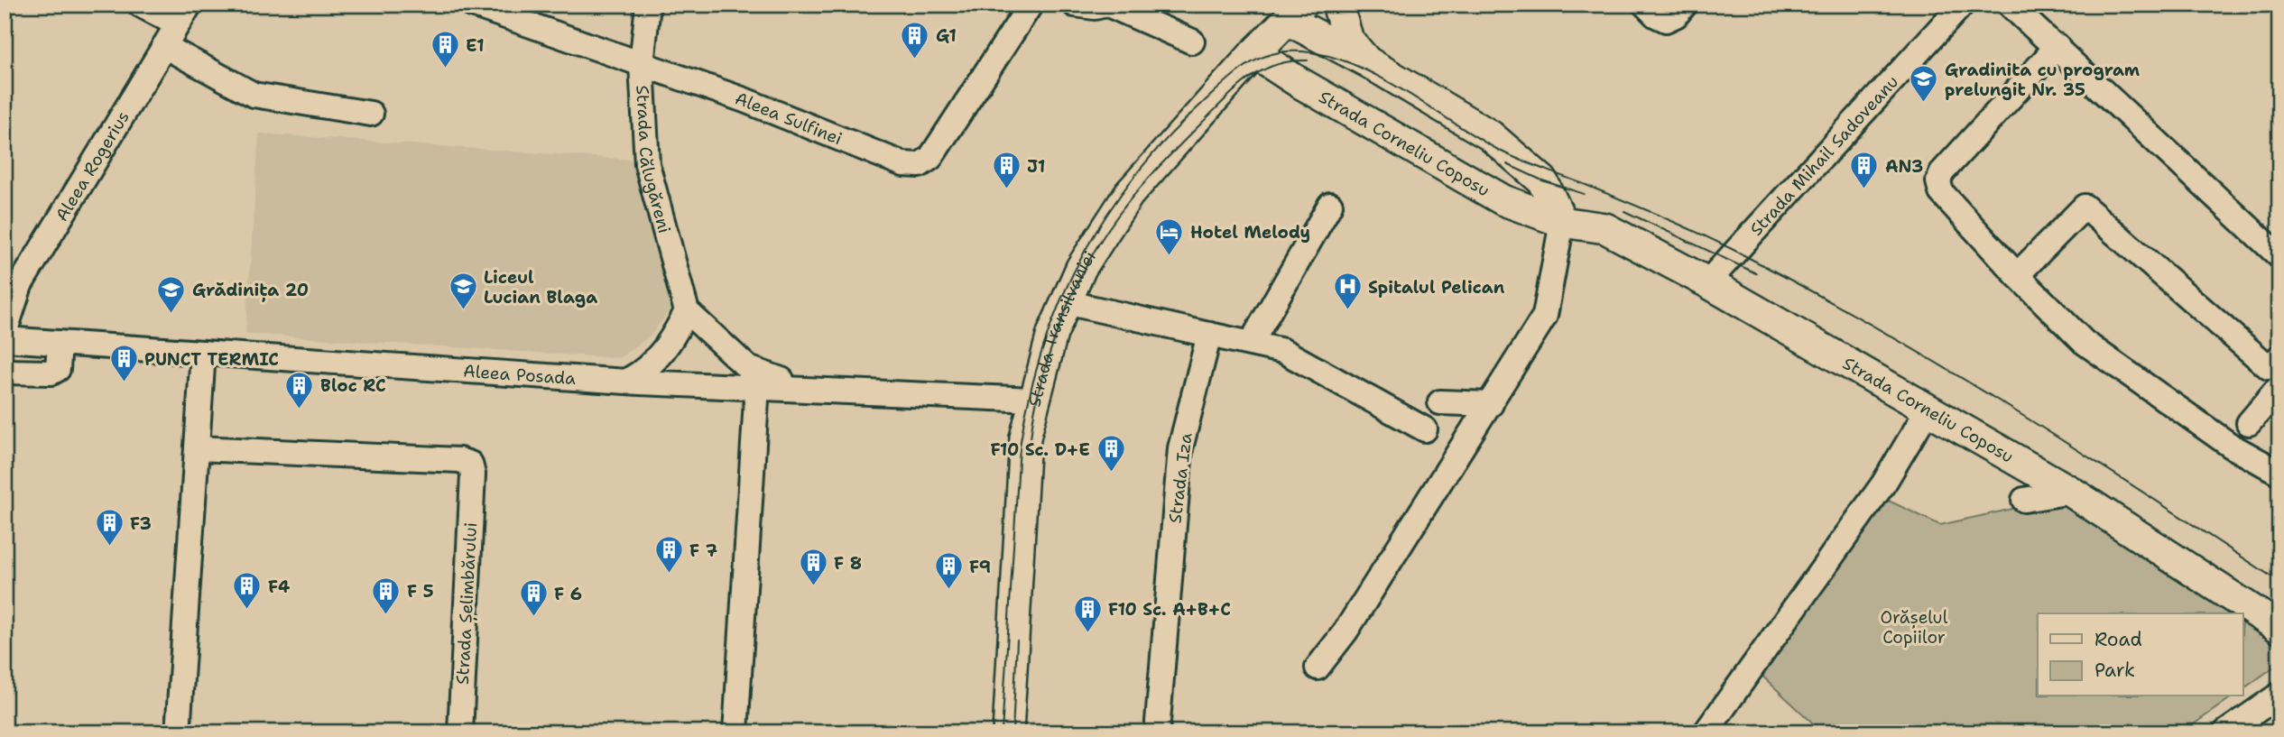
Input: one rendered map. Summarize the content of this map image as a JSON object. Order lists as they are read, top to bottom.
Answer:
{
  "streets": {
    "main road": ["Strada Corneliu Coposu", "Strada Transilvaniei"],
    "street": [
      "Aleea Sulfinei",
      "Strada Mihail Sadoveanu",
      "Strada Călugăreni",
      "Aleea Rogerius",
      "Aleea Posada",
      "Strada Iza",
      "Strada Șelimbărului"
    ]
  },
  "crossings": [
    ["Aleea Sulfinei", "Strada Călugăreni"],
    ["Strada Corneliu Coposu", "Strada Mihail Sadoveanu"],
    ["Strada Corneliu Coposu", "Strada Transilvaniei"],
    ["Strada Transilvaniei", "Aleea Posada"]
  ],
  "parks": ["Orășelul Copiilor"],
  "places": {
    "building": [
      "G1",
      "E1",
      "J1",
      "AN3",
      "PUNCT TERMIC",
      "Bloc RC",
      "F10 Sc. D+E",
      "F3",
      "F 7",
      "F 8",
      "F9",
      "F4",
      "F 5",
      "F 6",
      "F10 Sc. A+B+C"
    ],
    "school or university": ["Gradinita cu program prelungit Nr. 35", "Liceul Lucian Blaga", "Grădinița 20"],
    "hotel": ["Hotel Melody"],
    "hospital": ["Spitalul Pelican"]
  },
  "legend": ["Road", "Park"]
}
